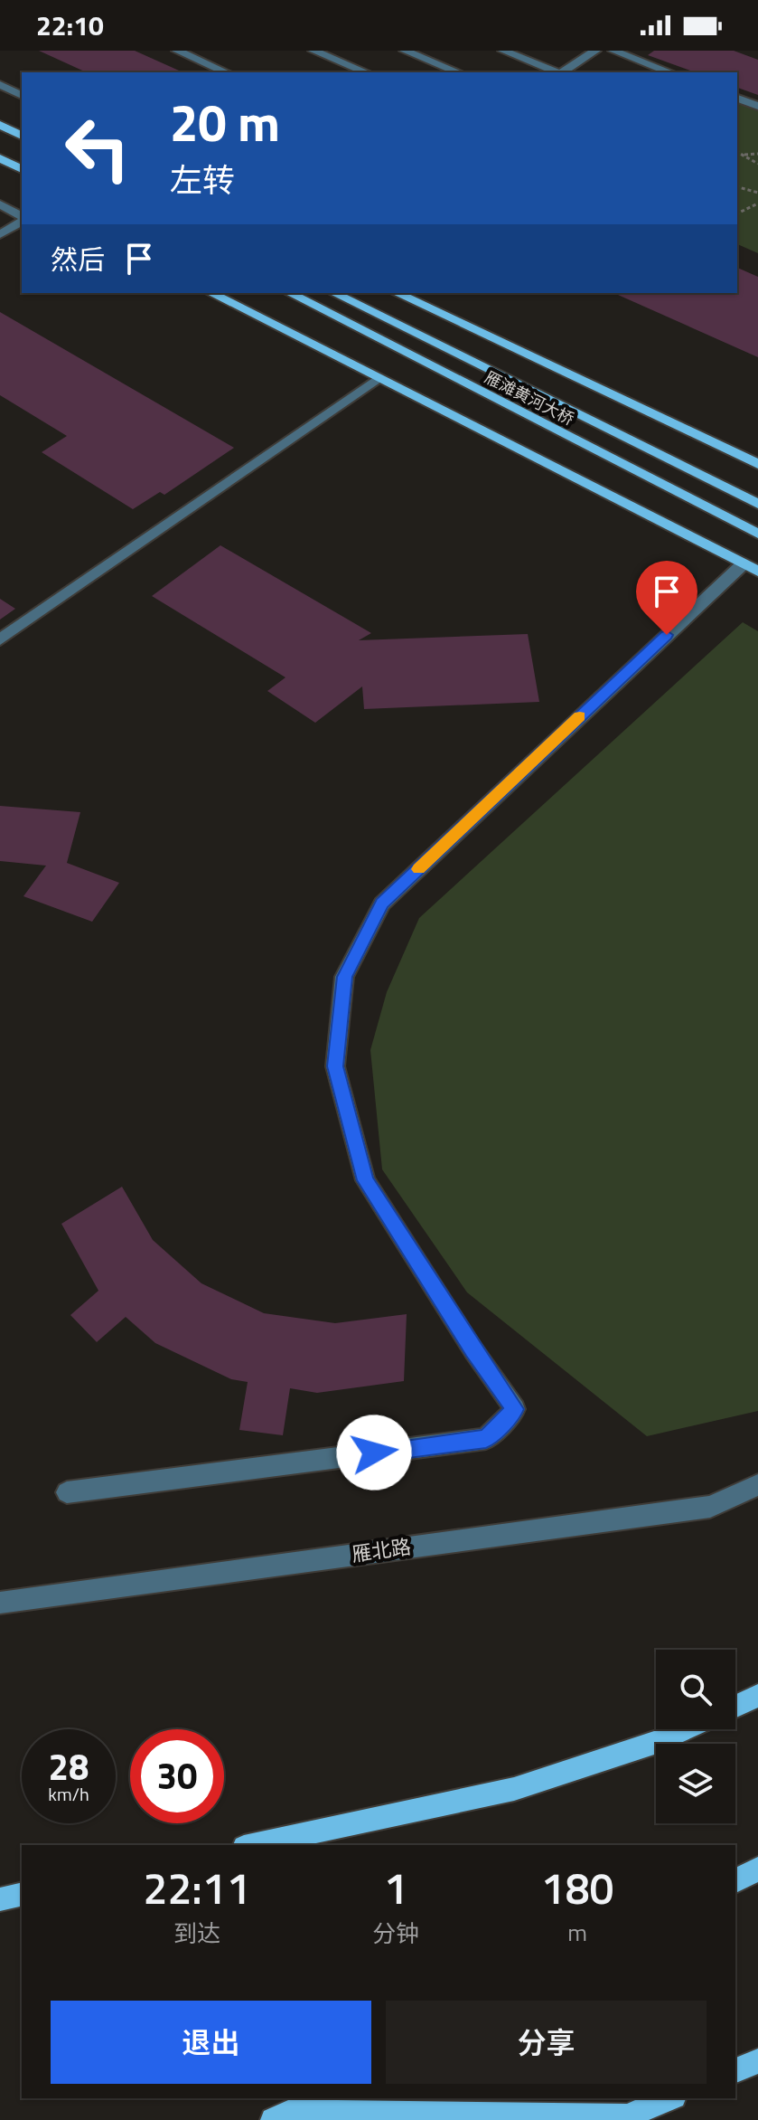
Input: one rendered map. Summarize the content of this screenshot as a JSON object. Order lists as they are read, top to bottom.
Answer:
{
  "streets": {
    "main road": ["雁滩黄河大桥"],
    "street": ["雁北路"]
  },
  "page": {
    "status": "22:10",
    "turn": ["20 m", "左转"],
    "then": "然后",
    "speed": "28 km/h",
    "limit": "30",
    "eta": [
      "22:11",
      "到达",
      "1",
      "分钟",
      "180",
      "m"
    ],
    "buttons": ["退出", "分享"]
  }
}
